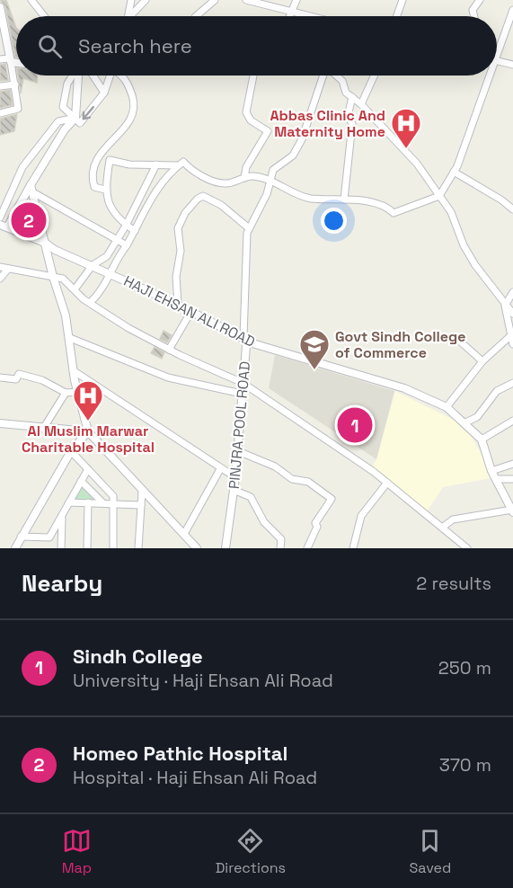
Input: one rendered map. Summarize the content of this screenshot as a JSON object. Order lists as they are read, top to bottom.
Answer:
{
  "streets": {
    "street": ["HAJI EHSAN ALI ROAD", "PINJRA POOL ROAD"]
  },
  "crossings": [
    ["HAJI EHSAN ALI ROAD", "PINJRA POOL ROAD"]
  ],
  "places": {
    "hospital": ["Abbas Clinic And Maternity Home", "Al Muslim Marwar Charitable Hospital"],
    "school or university": ["Govt Sindh College of Commerce"]
  },
  "page": {
    "search": "Search here",
    "pins": ["2", "1"],
    "heading": ["Nearby", "2 results"],
    "list": [
      {
        "mark": "1",
        "name": "Sindh College",
        "note": "University · Haji Ehsan Ali Road",
        "value": "250 m"
      },
      {
        "mark": "2",
        "name": "Homeo Pathic Hospital",
        "note": "Hospital · Haji Ehsan Ali Road",
        "value": "370 m"
      }
    ],
    "nav": ["Map", "Directions", "Saved"]
  }
}
